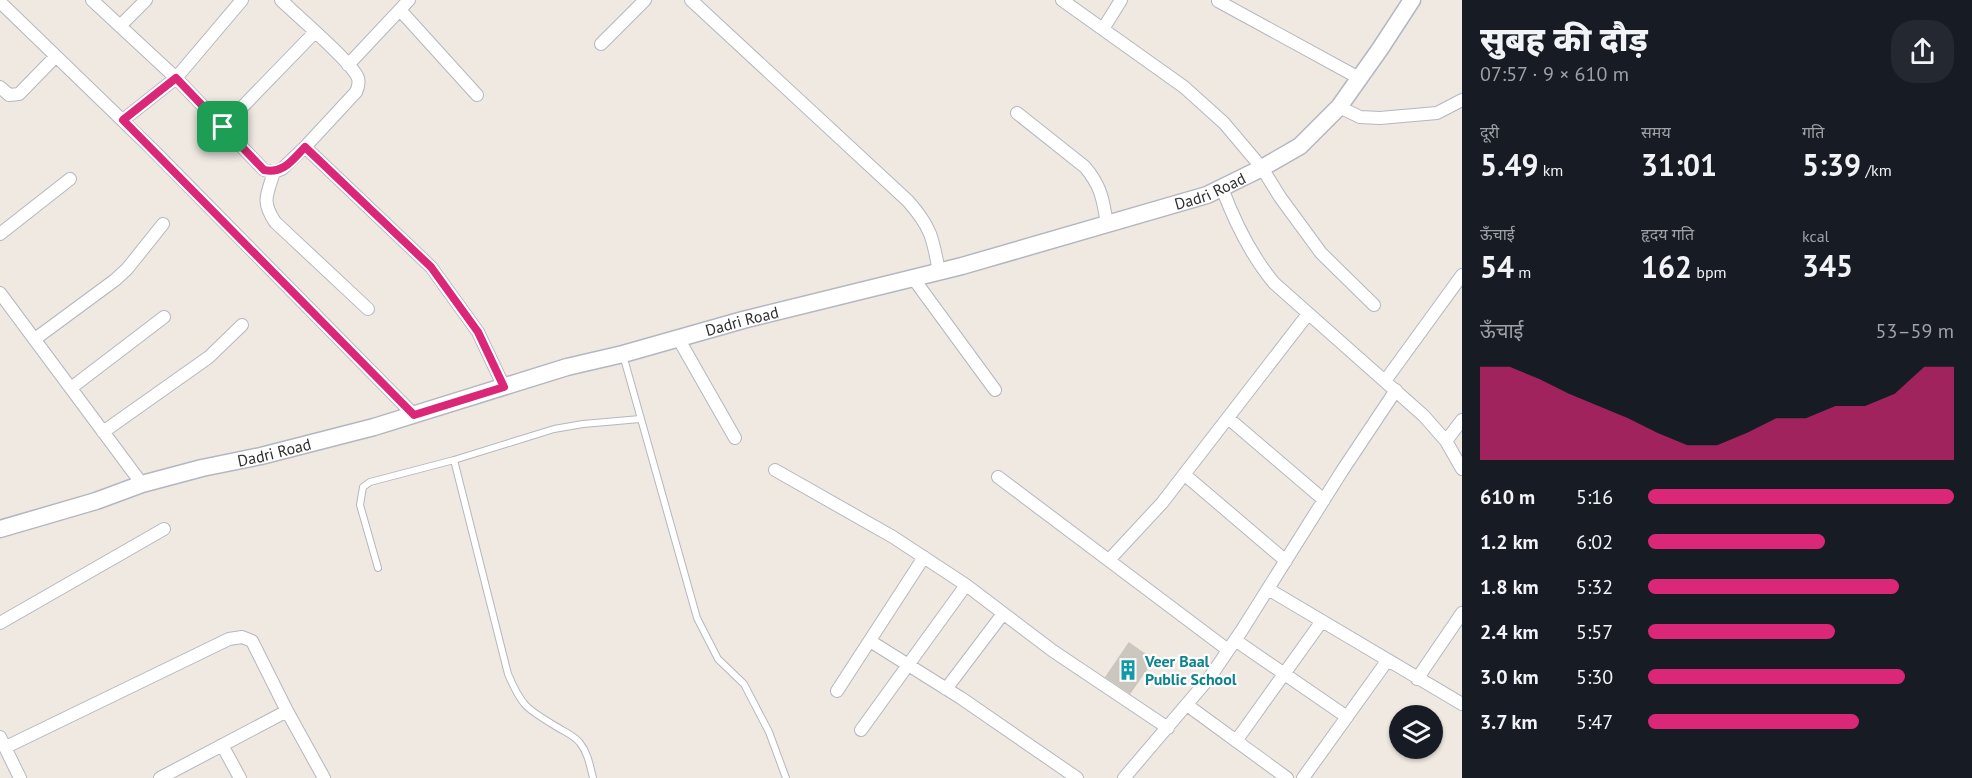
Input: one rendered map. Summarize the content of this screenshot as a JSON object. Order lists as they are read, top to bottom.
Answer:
{
  "streets": {
    "main road": ["Dadri Road"]
  },
  "places": {
    "building": ["Veer Baal Public School"]
  },
  "page": {
    "heading": ["सुबह की दौड़", "07:57 · 9 × 610 m"],
    "stats": [
      ["दूरी", "5.49 km"],
      ["समय", "31:01"],
      ["गति", "5:39 /km"],
      ["ऊँचाई", "54 m"],
      ["हृदय गति", "162 bpm"],
      ["kcal", "345"]
    ],
    "chart": ["ऊँचाई", "53–59 m"],
    "list": [
      {
        "name": "610 m",
        "note": "5:16"
      },
      {
        "name": "1.2 km",
        "note": "6:02"
      },
      {
        "name": "1.8 km",
        "note": "5:32"
      },
      {
        "name": "2.4 km",
        "note": "5:57"
      },
      {
        "name": "3.0 km",
        "note": "5:30"
      },
      {
        "name": "3.7 km",
        "note": "5:47"
      }
    ]
  }
}
